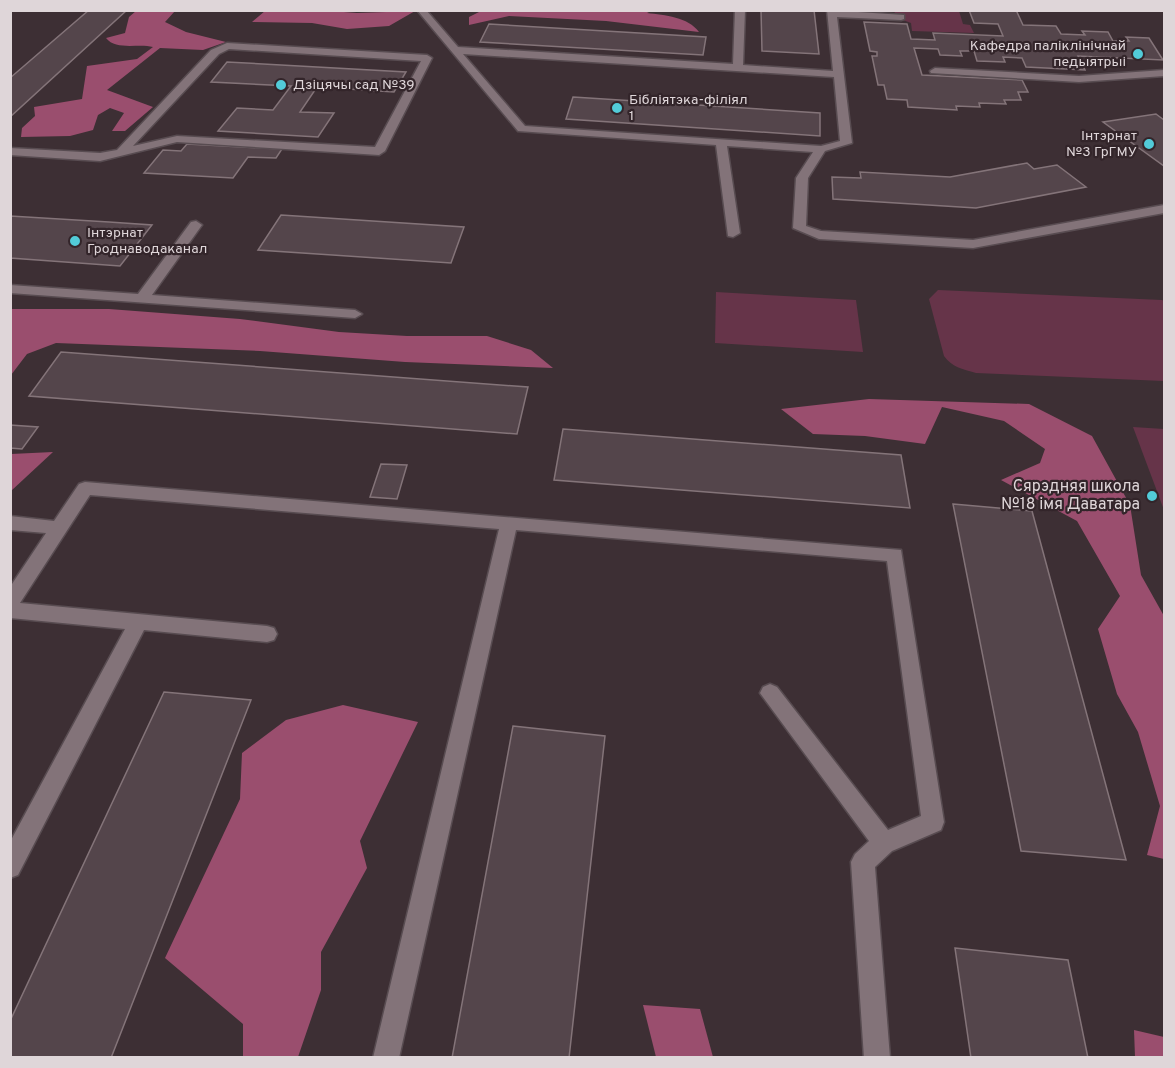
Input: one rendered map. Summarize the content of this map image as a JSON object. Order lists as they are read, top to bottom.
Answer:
{
  "places": [
    "Кафедра паліклінічнай педыятрыі",
    "Дзіцячы сад №39",
    "Бібліятэка-філіял 1",
    "Інтэрнат №3 ГрГМУ",
    "Інтэрнат Гроднаводаканал",
    "Сярэдняя школа №18 імя Даватара"
  ]
}
